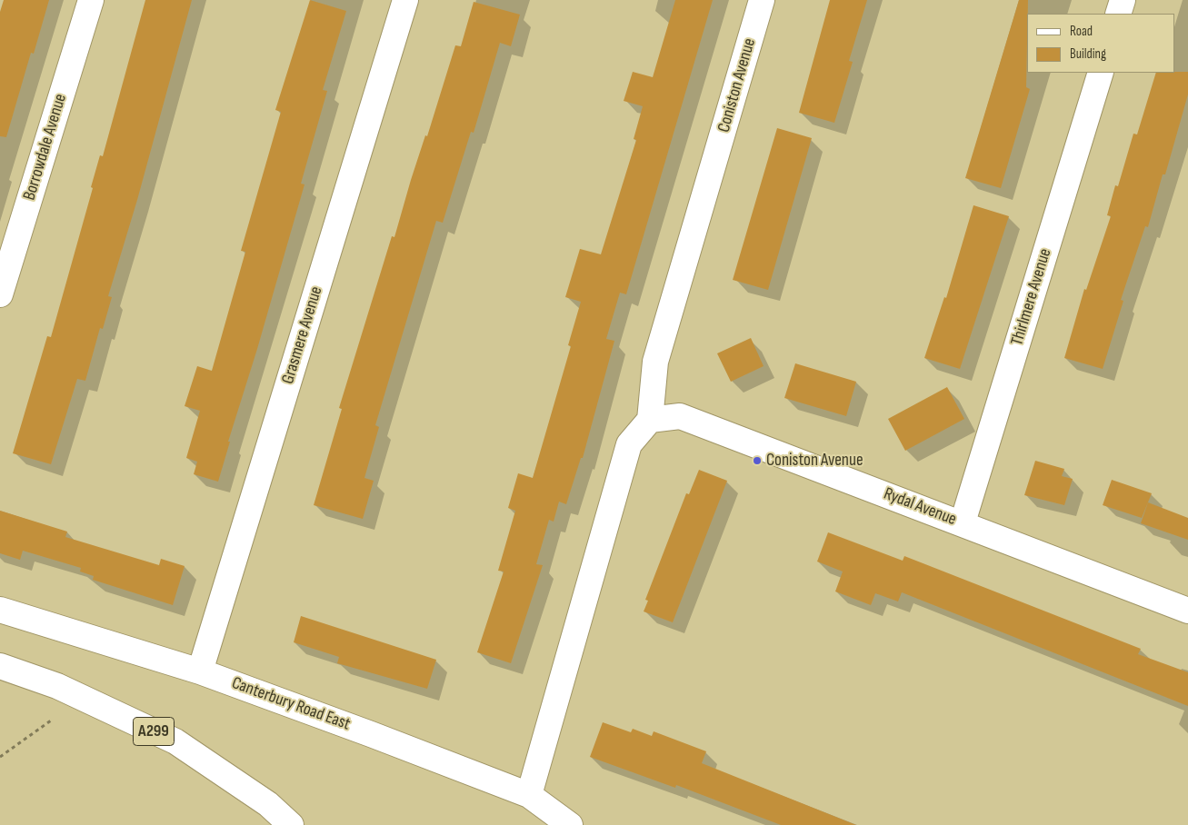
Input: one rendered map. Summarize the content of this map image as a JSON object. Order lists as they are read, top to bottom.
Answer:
{
  "streets": {
    "main road": [
      "Coniston Avenue",
      "Borrowdale Avenue",
      "Thirlmere Avenue",
      "Grasmere Avenue",
      "Rydal Avenue",
      "Canterbury Road East",
      "A299"
    ]
  },
  "crossings": [
    ["Coniston Avenue", "Rydal Avenue"],
    ["Thirlmere Avenue", "Rydal Avenue"],
    ["Grasmere Avenue", "Canterbury Road East"]
  ],
  "places": ["Coniston Avenue"],
  "legend": ["Road", "Building"]
}
